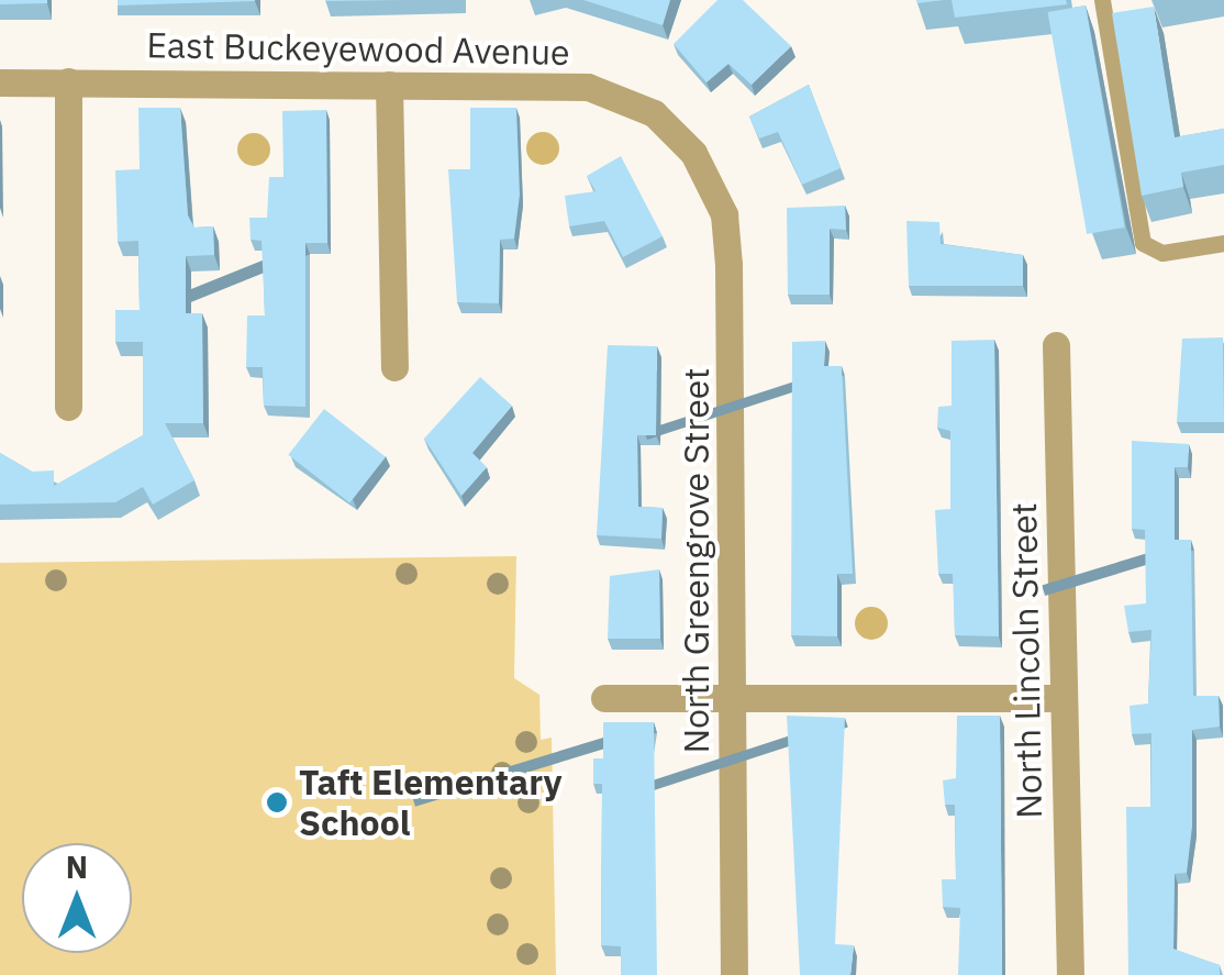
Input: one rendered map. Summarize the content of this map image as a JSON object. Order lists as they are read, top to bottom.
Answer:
{
  "streets": {
    "street": ["East Buckeyewood Avenue", "North Greengrove Street", "North Lincoln Street"]
  },
  "crossings": [
    ["East Buckeyewood Avenue", "North Greengrove Street"]
  ],
  "places": ["Taft Elementary School"],
  "north": "top"
}
